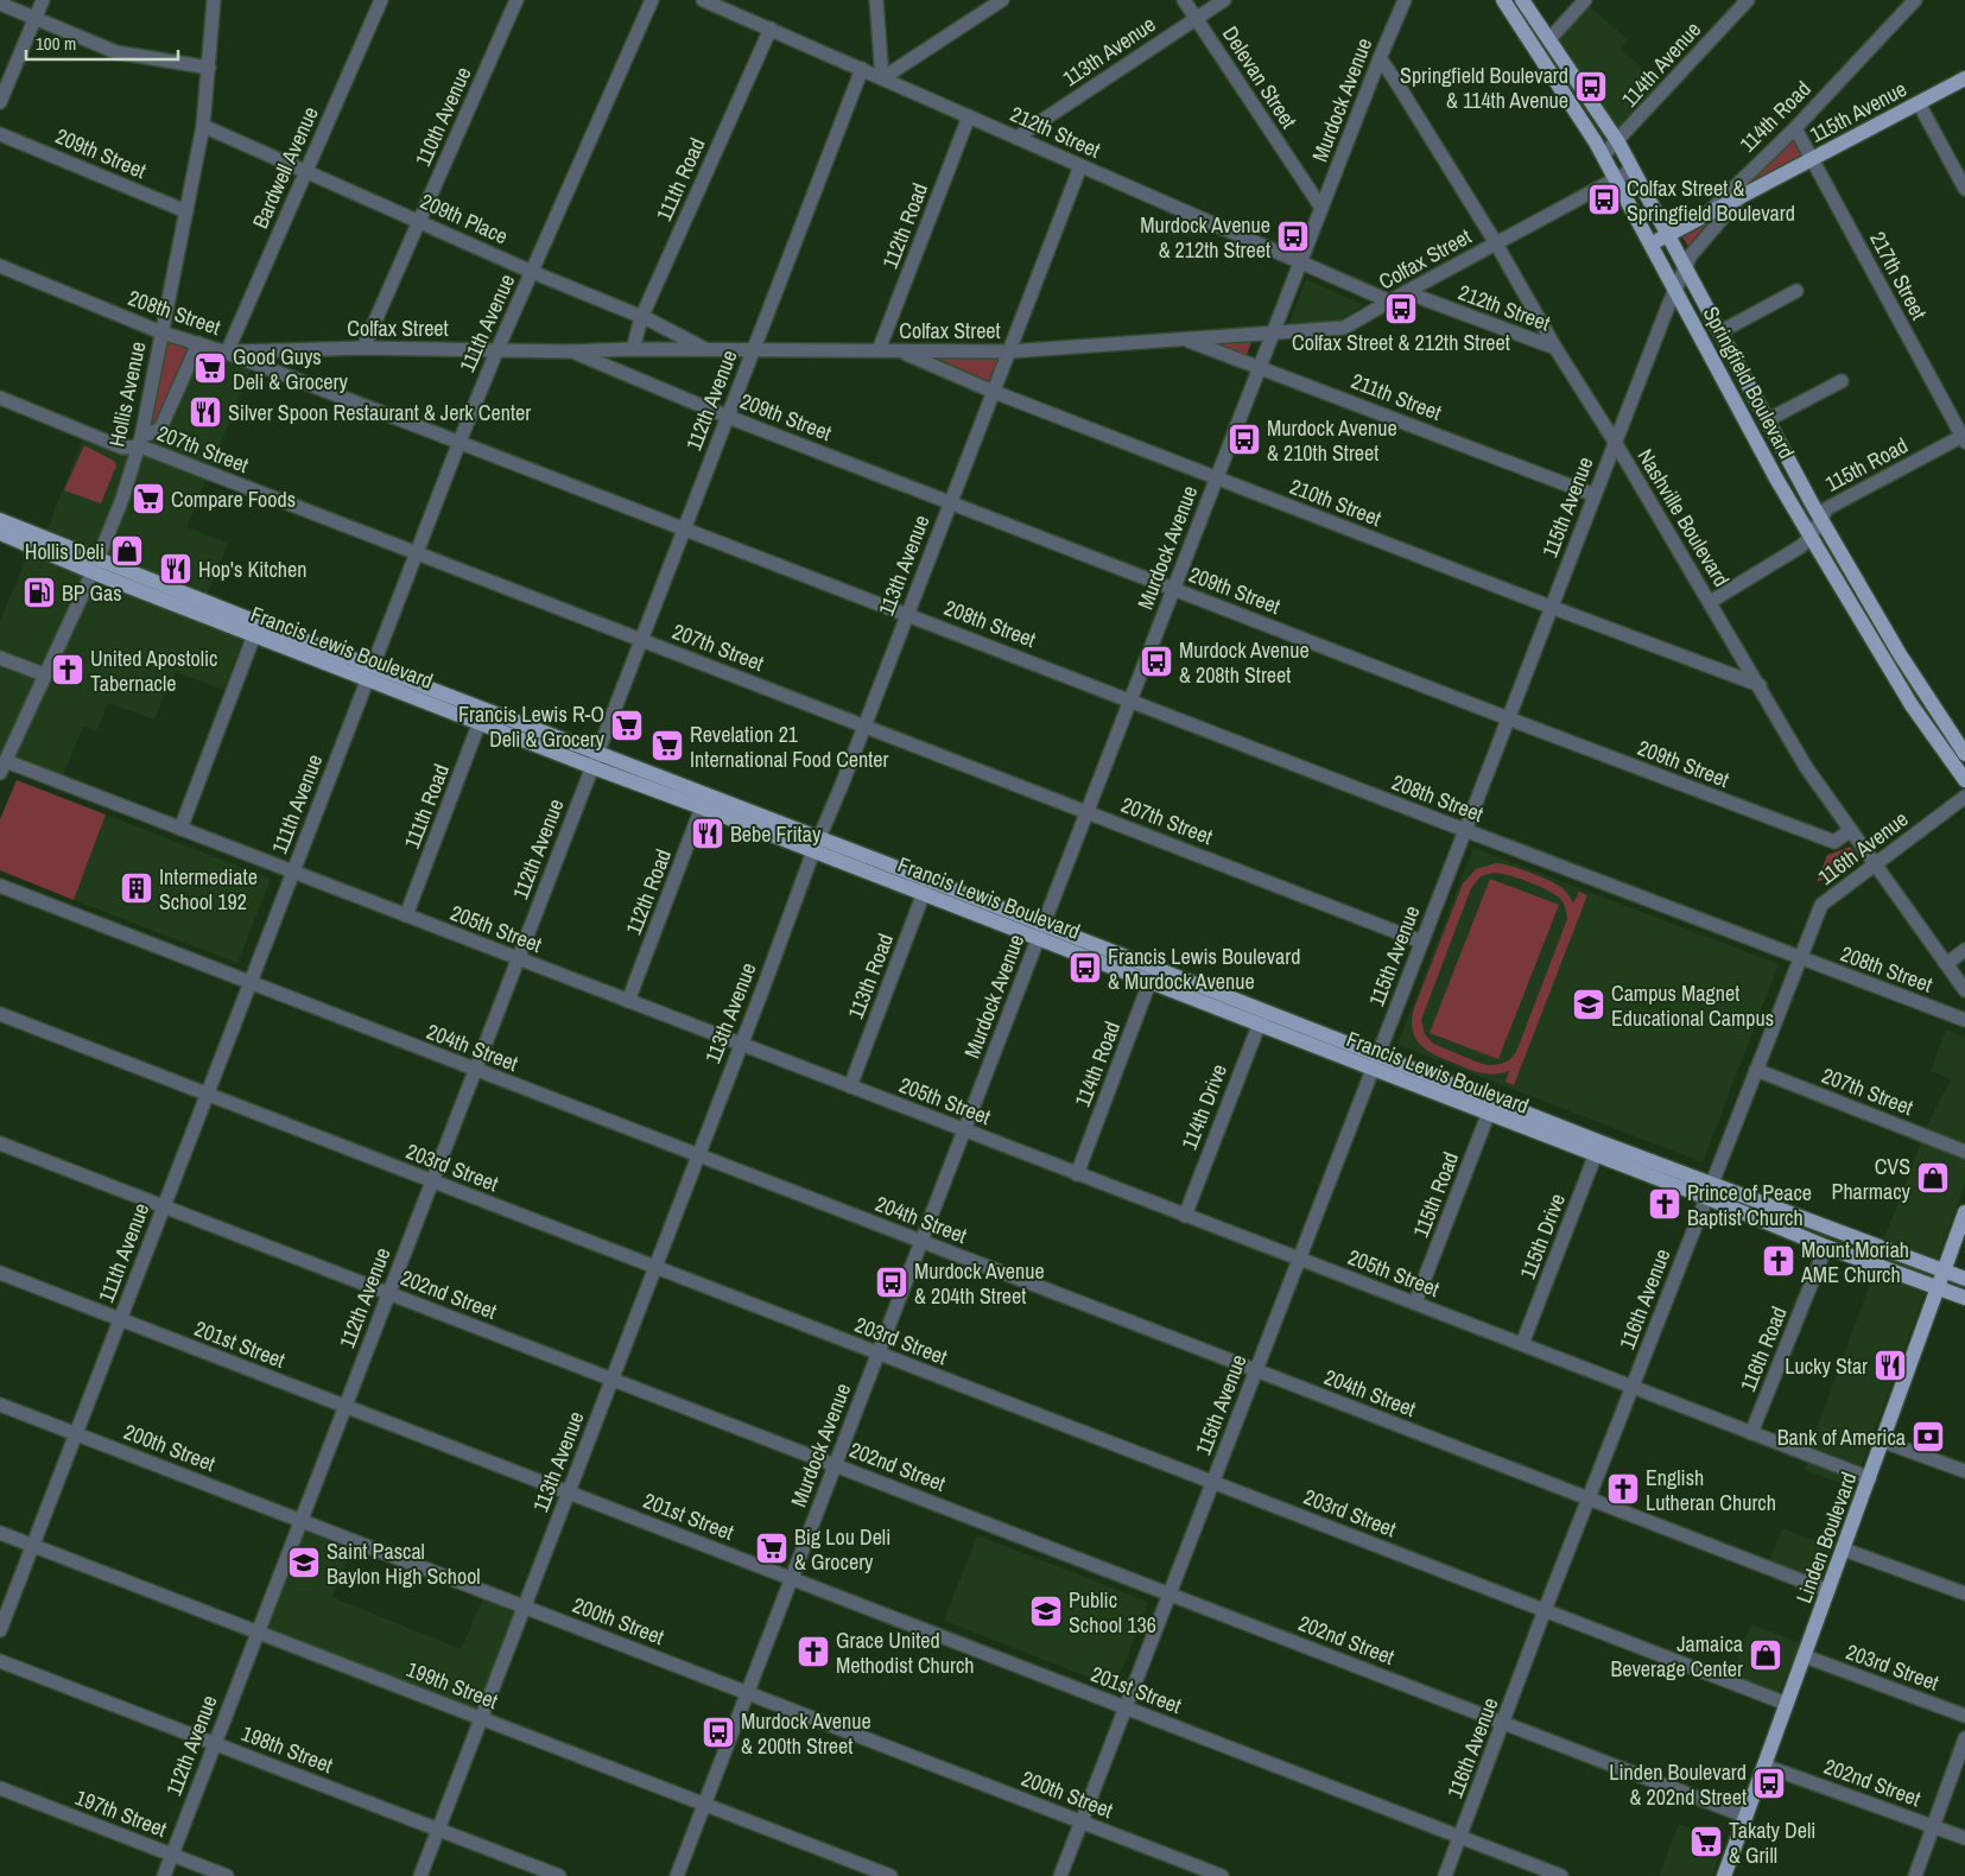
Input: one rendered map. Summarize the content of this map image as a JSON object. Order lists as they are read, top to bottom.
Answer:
{
  "streets": {
    "main road": [
      "115th Avenue",
      "114th Road",
      "Springfield Boulevard",
      "Francis Lewis Boulevard",
      "Linden Boulevard"
    ],
    "street": [
      "113th Avenue",
      "114th Avenue",
      "Delevan Street",
      "Murdock Avenue",
      "110th Avenue",
      "212th Street",
      "209th Street",
      "Bardwell Avenue",
      "111th Road",
      "209th Place",
      "112th Road",
      "Colfax Street",
      "217th Street",
      "208th Street",
      "111th Avenue",
      "Hollis Avenue",
      "211th Street",
      "112th Avenue",
      "207th Street",
      "115th Road",
      "210th Street",
      "Nashville Boulevard",
      "116th Avenue",
      "205th Street",
      "113th Road",
      "204th Street",
      "114th Drive",
      "203rd Street",
      "115th Drive",
      "202nd Street",
      "201st Street",
      "116th Road",
      "200th Street",
      "199th Street",
      "198th Street",
      "197th Street"
    ]
  },
  "crossings": [
    ["113th Avenue", "Delevan Street"],
    ["113th Avenue", "212th Street"],
    ["113th Avenue", "209th Street"],
    ["113th Avenue", "Colfax Street"],
    ["113th Avenue", "208th Street"],
    ["113th Avenue", "207th Street"],
    ["113th Avenue", "210th Street"],
    ["113th Avenue", "Francis Lewis Boulevard"],
    ["113th Avenue", "205th Street"],
    ["113th Avenue", "204th Street"],
    ["113th Avenue", "203rd Street"],
    ["113th Avenue", "202nd Street"],
    ["113th Avenue", "201st Street"],
    ["113th Avenue", "200th Street"],
    ["113th Avenue", "199th Street"],
    ["113th Avenue", "198th Street"],
    ["114th Avenue", "Springfield Boulevard"],
    ["Delevan Street", "Murdock Avenue"],
    ["Murdock Avenue", "212th Street"],
    ["Murdock Avenue", "209th Street"],
    ["Murdock Avenue", "Colfax Street"],
    ["Murdock Avenue", "208th Street"],
    ["Murdock Avenue", "211th Street"],
    ["Murdock Avenue", "207th Street"],
    ["Murdock Avenue", "210th Street"],
    ["Murdock Avenue", "Nashville Boulevard"],
    ["Murdock Avenue", "Francis Lewis Boulevard"],
    ["Murdock Avenue", "205th Street"],
    ["Murdock Avenue", "204th Street"],
    ["Murdock Avenue", "203rd Street"],
    ["Murdock Avenue", "202nd Street"],
    ["Murdock Avenue", "201st Street"],
    ["Murdock Avenue", "200th Street"],
    ["Murdock Avenue", "199th Street"],
    ["115th Avenue", "114th Road"],
    ["115th Avenue", "209th Street"],
    ["115th Avenue", "217th Street"],
    ["115th Avenue", "208th Street"],
    ["115th Avenue", "Springfield Boulevard"],
    ["115th Avenue", "211th Street"],
    ["115th Avenue", "207th Street"],
    ["115th Avenue", "210th Street"],
    ["115th Avenue", "Nashville Boulevard"],
    ["115th Avenue", "Francis Lewis Boulevard"],
    ["115th Avenue", "205th Street"],
    ["115th Avenue", "204th Street"],
    ["115th Avenue", "203rd Street"],
    ["115th Avenue", "202nd Street"],
    ["115th Avenue", "201st Street"],
    ["115th Avenue", "200th Street"],
    ["110th Avenue", "209th Place"],
    ["110th Avenue", "Colfax Street"],
    ["114th Road", "217th Street"],
    ["114th Road", "Springfield Boulevard"],
    ["114th Road", "Francis Lewis Boulevard"],
    ["114th Road", "205th Street"],
    ["212th Street", "111th Road"],
    ["212th Street", "112th Road"],
    ["212th Street", "Colfax Street"],
    ["212th Street", "112th Avenue"],
    ["212th Street", "Nashville Boulevard"],
    ["209th Street", "Colfax Street"],
    ["209th Street", "Hollis Avenue"],
    ["209th Street", "112th Avenue"],
    ["209th Street", "Nashville Boulevard"],
    ["Bardwell Avenue", "209th Place"],
    ["Bardwell Avenue", "Colfax Street"],
    ["Bardwell Avenue", "208th Street"],
    ["111th Road", "209th Place"],
    ["111th Road", "Colfax Street"],
    ["111th Road", "Francis Lewis Boulevard"],
    ["111th Road", "205th Street"],
    ["209th Place", "Colfax Street"],
    ["209th Place", "111th Avenue"],
    ["209th Place", "Hollis Avenue"],
    ["112th Road", "Colfax Street"],
    ["112th Road", "Francis Lewis Boulevard"],
    ["112th Road", "205th Street"],
    ["Colfax Street", "208th Street"],
    ["Colfax Street", "111th Avenue"],
    ["Colfax Street", "Springfield Boulevard"],
    ["Colfax Street", "211th Street"],
    ["Colfax Street", "112th Avenue"],
    ["Colfax Street", "210th Street"],
    ["Colfax Street", "Nashville Boulevard"],
    ["217th Street", "115th Road"],
    ["208th Street", "111th Avenue"],
    ["208th Street", "Hollis Avenue"],
    ["208th Street", "112th Avenue"],
    ["208th Street", "116th Avenue"],
    ["111th Avenue", "207th Street"],
    ["111th Avenue", "Francis Lewis Boulevard"],
    ["111th Avenue", "205th Street"],
    ["111th Avenue", "204th Street"],
    ["111th Avenue", "203rd Street"],
    ["111th Avenue", "202nd Street"],
    ["111th Avenue", "201st Street"],
    ["111th Avenue", "200th Street"],
    ["111th Avenue", "199th Street"],
    ["Springfield Boulevard", "115th Road"],
    ["Hollis Avenue", "207th Street"],
    ["Hollis Avenue", "Francis Lewis Boulevard"],
    ["Hollis Avenue", "205th Street"],
    ["112th Avenue", "207th Street"],
    ["112th Avenue", "Francis Lewis Boulevard"],
    ["112th Avenue", "205th Street"],
    ["112th Avenue", "204th Street"],
    ["112th Avenue", "203rd Street"],
    ["112th Avenue", "202nd Street"],
    ["112th Avenue", "201st Street"],
    ["112th Avenue", "200th Street"],
    ["112th Avenue", "199th Street"],
    ["112th Avenue", "198th Street"],
    ["112th Avenue", "197th Street"],
    ["207th Street", "116th Avenue"],
    ["115th Road", "Nashville Boulevard"],
    ["115th Road", "Francis Lewis Boulevard"],
    ["115th Road", "205th Street"],
    ["210th Street", "Nashville Boulevard"],
    ["Nashville Boulevard", "116th Avenue"],
    ["Francis Lewis Boulevard", "116th Avenue"],
    ["Francis Lewis Boulevard", "113th Road"],
    ["Francis Lewis Boulevard", "114th Drive"],
    ["Francis Lewis Boulevard", "115th Drive"],
    ["Francis Lewis Boulevard", "116th Road"],
    ["Francis Lewis Boulevard", "Linden Boulevard"],
    ["116th Avenue", "205th Street"],
    ["116th Avenue", "204th Street"],
    ["116th Avenue", "203rd Street"],
    ["116th Avenue", "202nd Street"],
    ["116th Avenue", "201st Street"],
    ["205th Street", "113th Road"],
    ["205th Street", "114th Drive"],
    ["205th Street", "115th Drive"],
    ["205th Street", "116th Road"],
    ["205th Street", "Linden Boulevard"],
    ["204th Street", "Linden Boulevard"],
    ["203rd Street", "Linden Boulevard"],
    ["202nd Street", "Linden Boulevard"]
  ],
  "places": {
    "bus stop": [
      "Springfield Boulevard & 114th Avenue",
      "Colfax Street & Springfield Boulevard",
      "Murdock Avenue & 212th Street",
      "Colfax Street & 212th Street",
      "Murdock Avenue & 210th Street",
      "Murdock Avenue & 208th Street",
      "Francis Lewis Boulevard & Murdock Avenue",
      "Murdock Avenue & 204th Street",
      "Murdock Avenue & 200th Street",
      "Linden Boulevard & 202nd Street"
    ],
    "supermarket": [
      "Good Guys Deli & Grocery",
      "Compare Foods",
      "Francis Lewis R-O Deli & Grocery",
      "Revelation 21 International Food Center",
      "Big Lou Deli & Grocery",
      "Takaty Deli & Grill"
    ],
    "restaurant": [
      "Silver Spoon Restaurant & Jerk Center",
      "Hop's Kitchen",
      "Bebe Fritay",
      "Lucky Star"
    ],
    "shop": ["Hollis Deli", "CVS Pharmacy", "Jamaica Beverage Center"],
    "fuel station": ["BP Gas"],
    "church": [
      "United Apostolic Tabernacle",
      "Prince of Peace Baptist Church",
      "Mount Moriah AME Church",
      "English Lutheran Church",
      "Grace United Methodist Church"
    ],
    "building": ["Intermediate School 192"],
    "school or university": ["Campus Magnet Educational Campus", "Saint Pascal Baylon High School", "Public School 136"],
    "bank": ["Bank of America"]
  },
  "scale_bar": "100 m"
}
